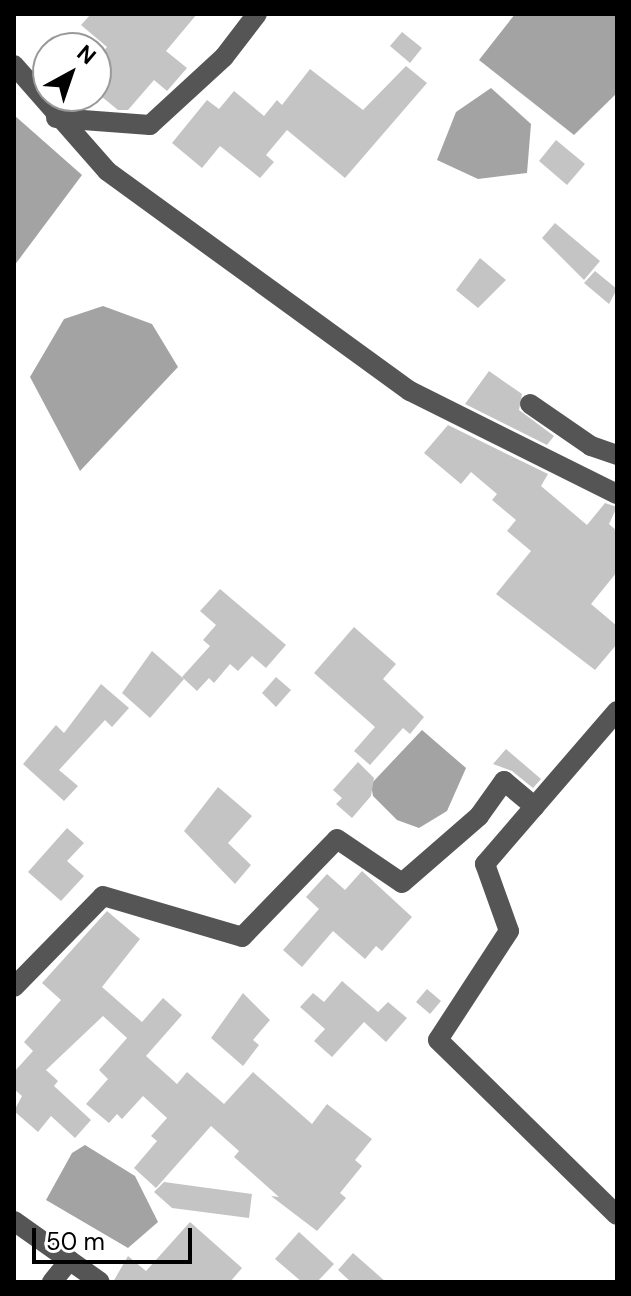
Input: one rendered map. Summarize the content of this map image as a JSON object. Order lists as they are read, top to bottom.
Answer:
{
  "scale_bar": "50 m",
  "north": "top right"
}
